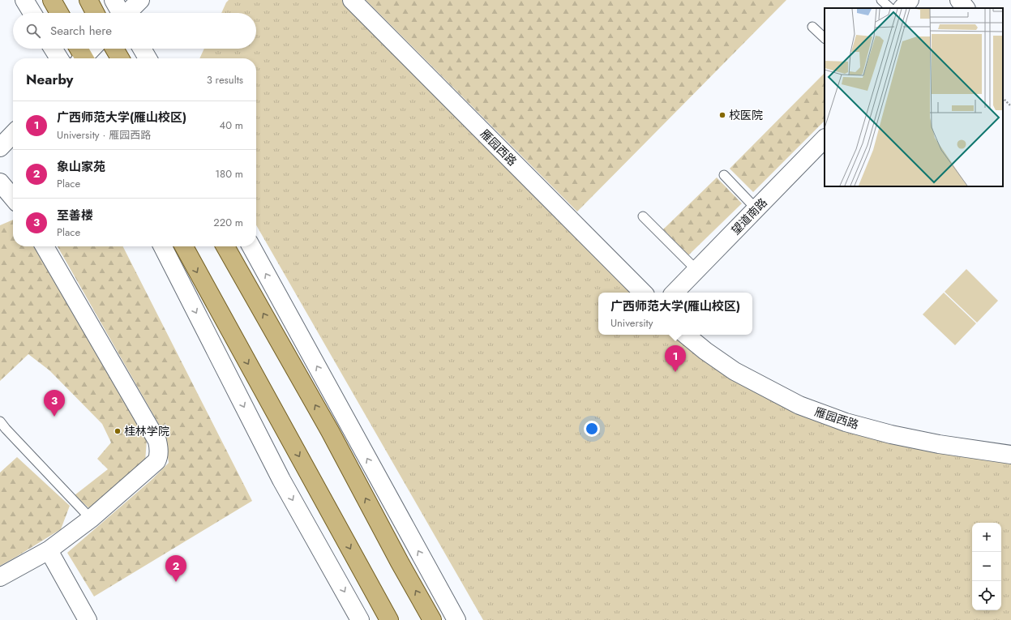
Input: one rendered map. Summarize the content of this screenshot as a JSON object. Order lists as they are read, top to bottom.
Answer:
{
  "streets": {
    "street": ["雁园西路", "望道南路"]
  },
  "places": ["校医院", "桂林学院"],
  "page": {
    "search": "Search here",
    "heading": ["Nearby", "3 results"],
    "list": [
      {
        "mark": "1",
        "name": "广西师范大学(雁山校区)",
        "note": "University · 雁园西路",
        "value": "40 m"
      },
      {
        "mark": "2",
        "name": "象山家苑",
        "note": "Place",
        "value": "180 m"
      },
      {
        "mark": "3",
        "name": "至善楼",
        "note": "Place",
        "value": "220 m"
      }
    ],
    "popup": ["广西师范大学(雁山校区)", "University"],
    "pins": ["1", "3", "2"],
    "map_buttons": ["+", "−"]
  }
}
